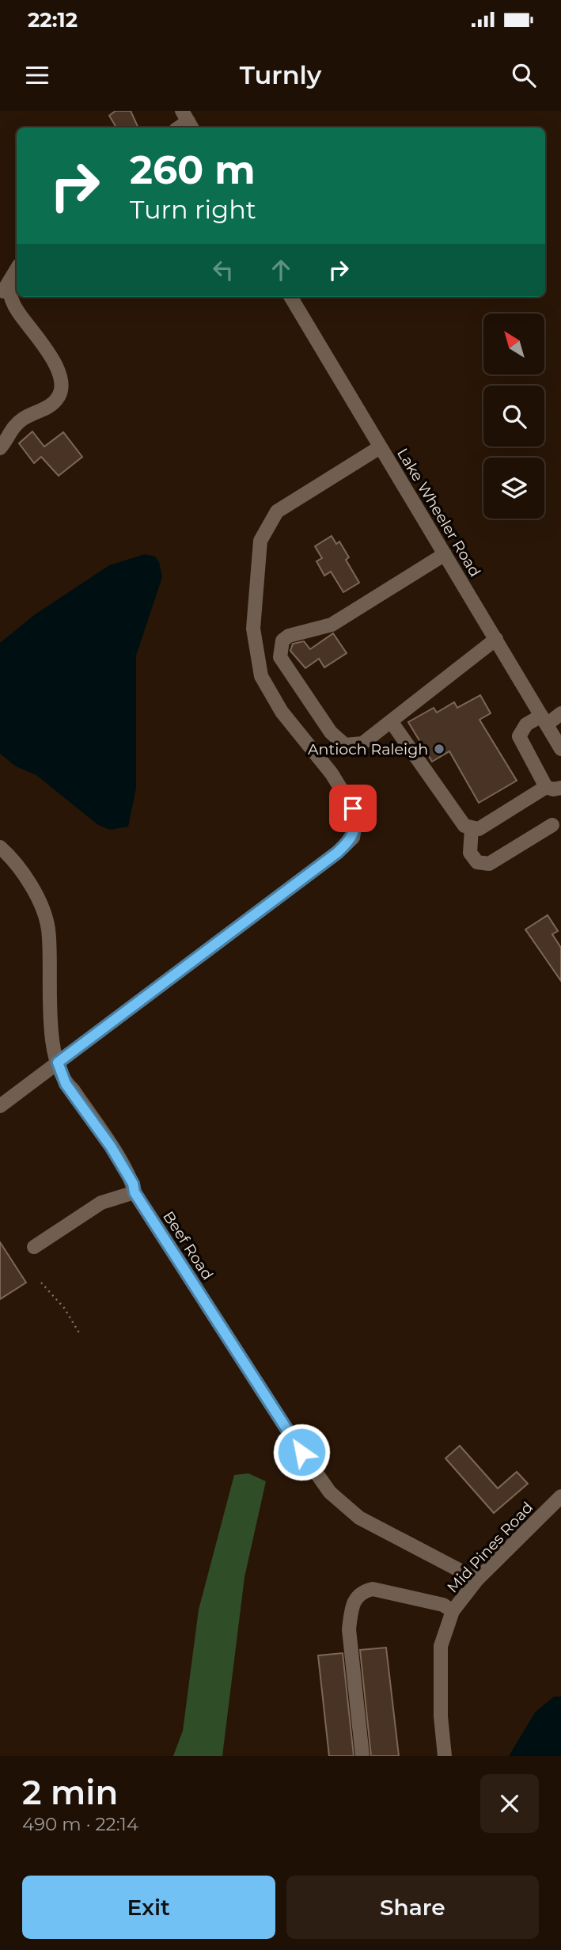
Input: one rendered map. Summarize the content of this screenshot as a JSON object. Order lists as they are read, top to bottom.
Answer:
{
  "streets": {
    "street": ["Lake Wheeler Road", "Beef Road", "Mid Pines Road"]
  },
  "crossings": [
    ["Beef Road", "Mid Pines Road"]
  ],
  "places": ["Antioch Raleigh"],
  "north": "top left",
  "page": {
    "status": "22:12",
    "header": "Turnly",
    "turn": ["260 m", "Turn right"],
    "heading": ["2 min", "490 m · 22:14"],
    "buttons": ["Exit", "Share"]
  }
}
